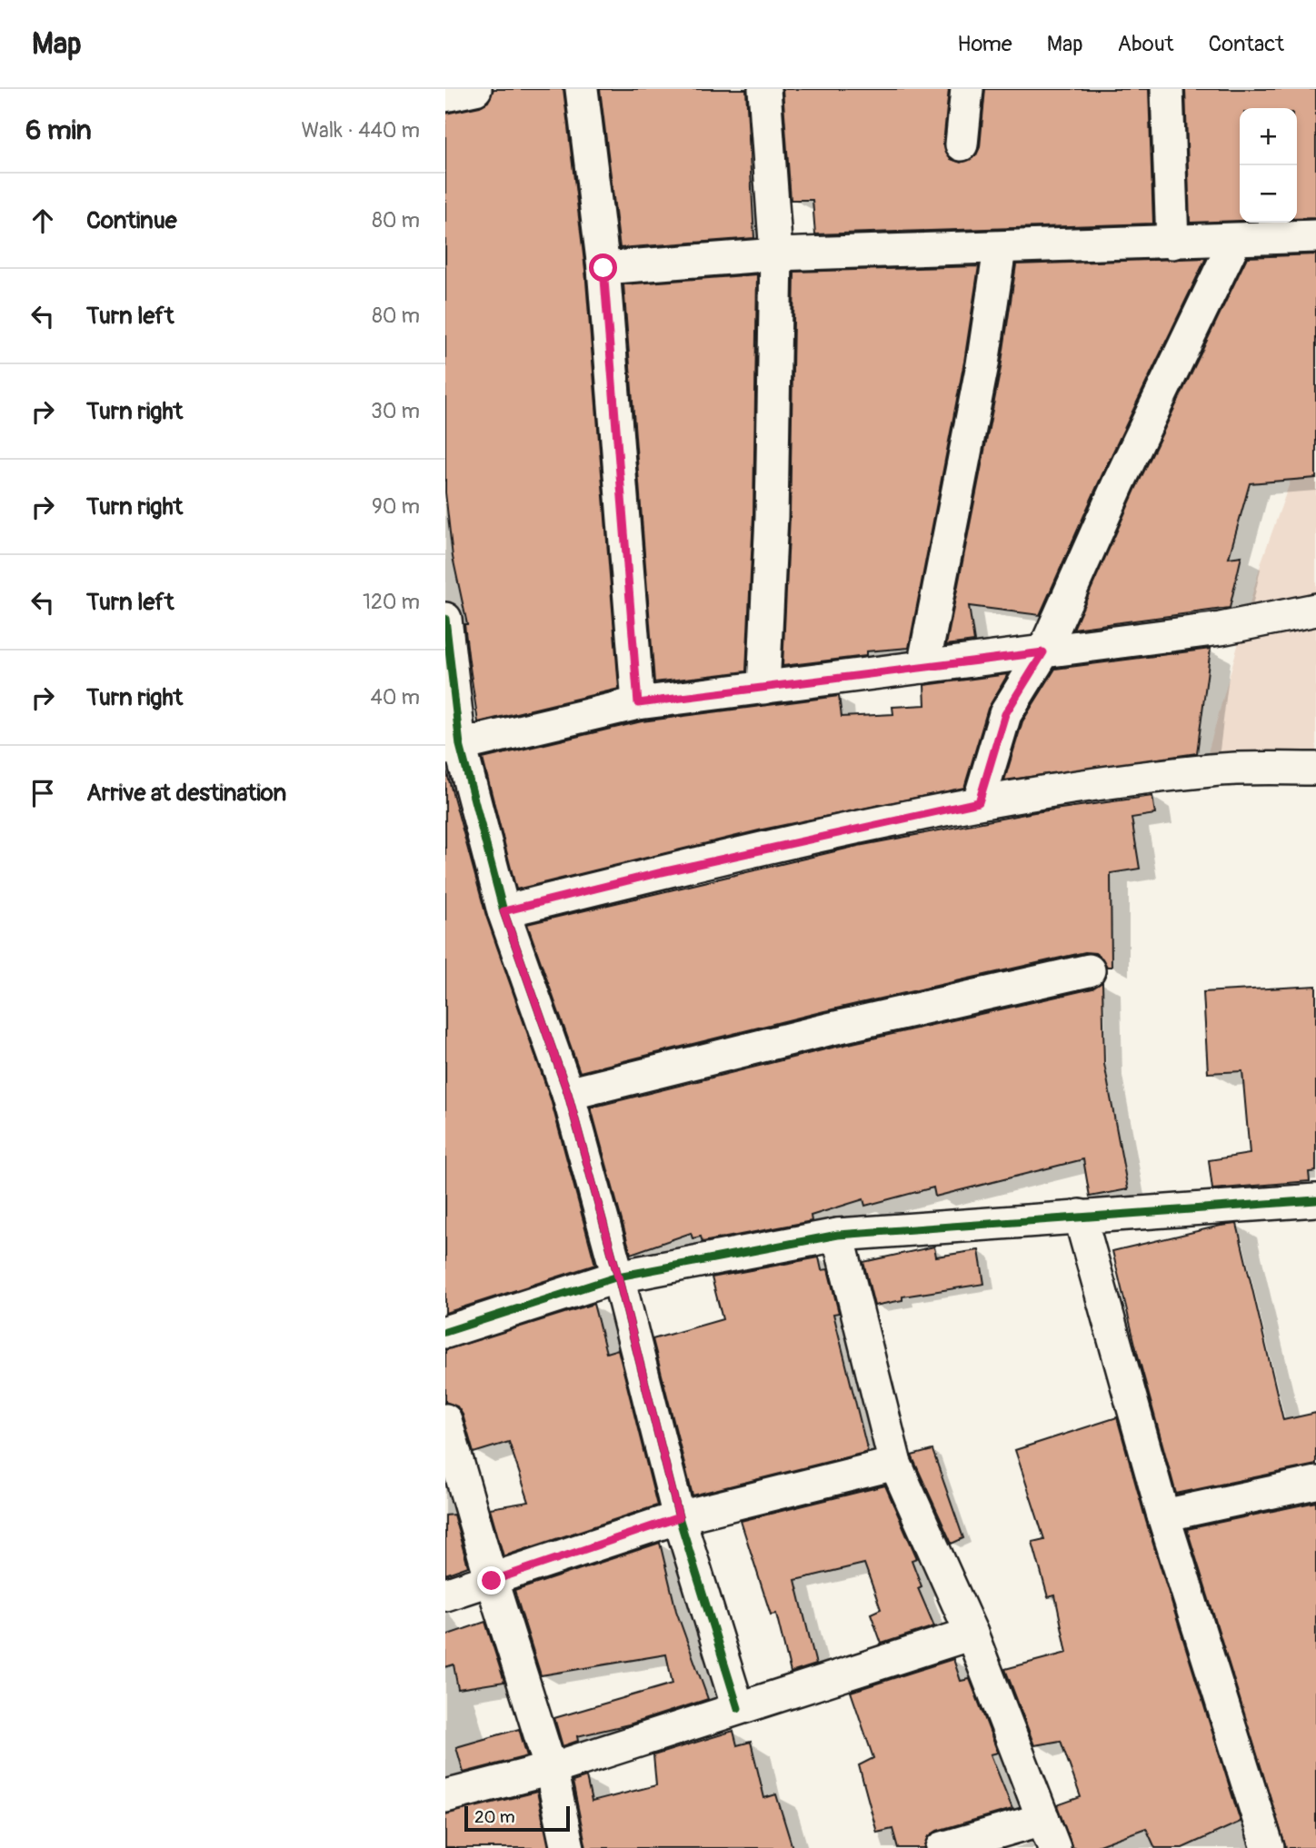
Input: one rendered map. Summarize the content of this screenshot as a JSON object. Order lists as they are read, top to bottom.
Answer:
{
  "scale_bar": "20 m",
  "page": {
    "header": "Map",
    "nav": [
      "Home",
      "Map",
      "About",
      "Contact"
    ],
    "heading": ["6 min", "Walk · 440 m"],
    "map_buttons": ["+", "−"],
    "list": [
      ["Continue", "80 m"],
      ["Turn left", "80 m"],
      ["Turn right", "30 m"],
      ["Turn right", "90 m"],
      ["Turn left", "120 m"],
      ["Turn right", "40 m"],
      "Arrive at destination"
    ],
    "scale": "20 m"
  }
}
